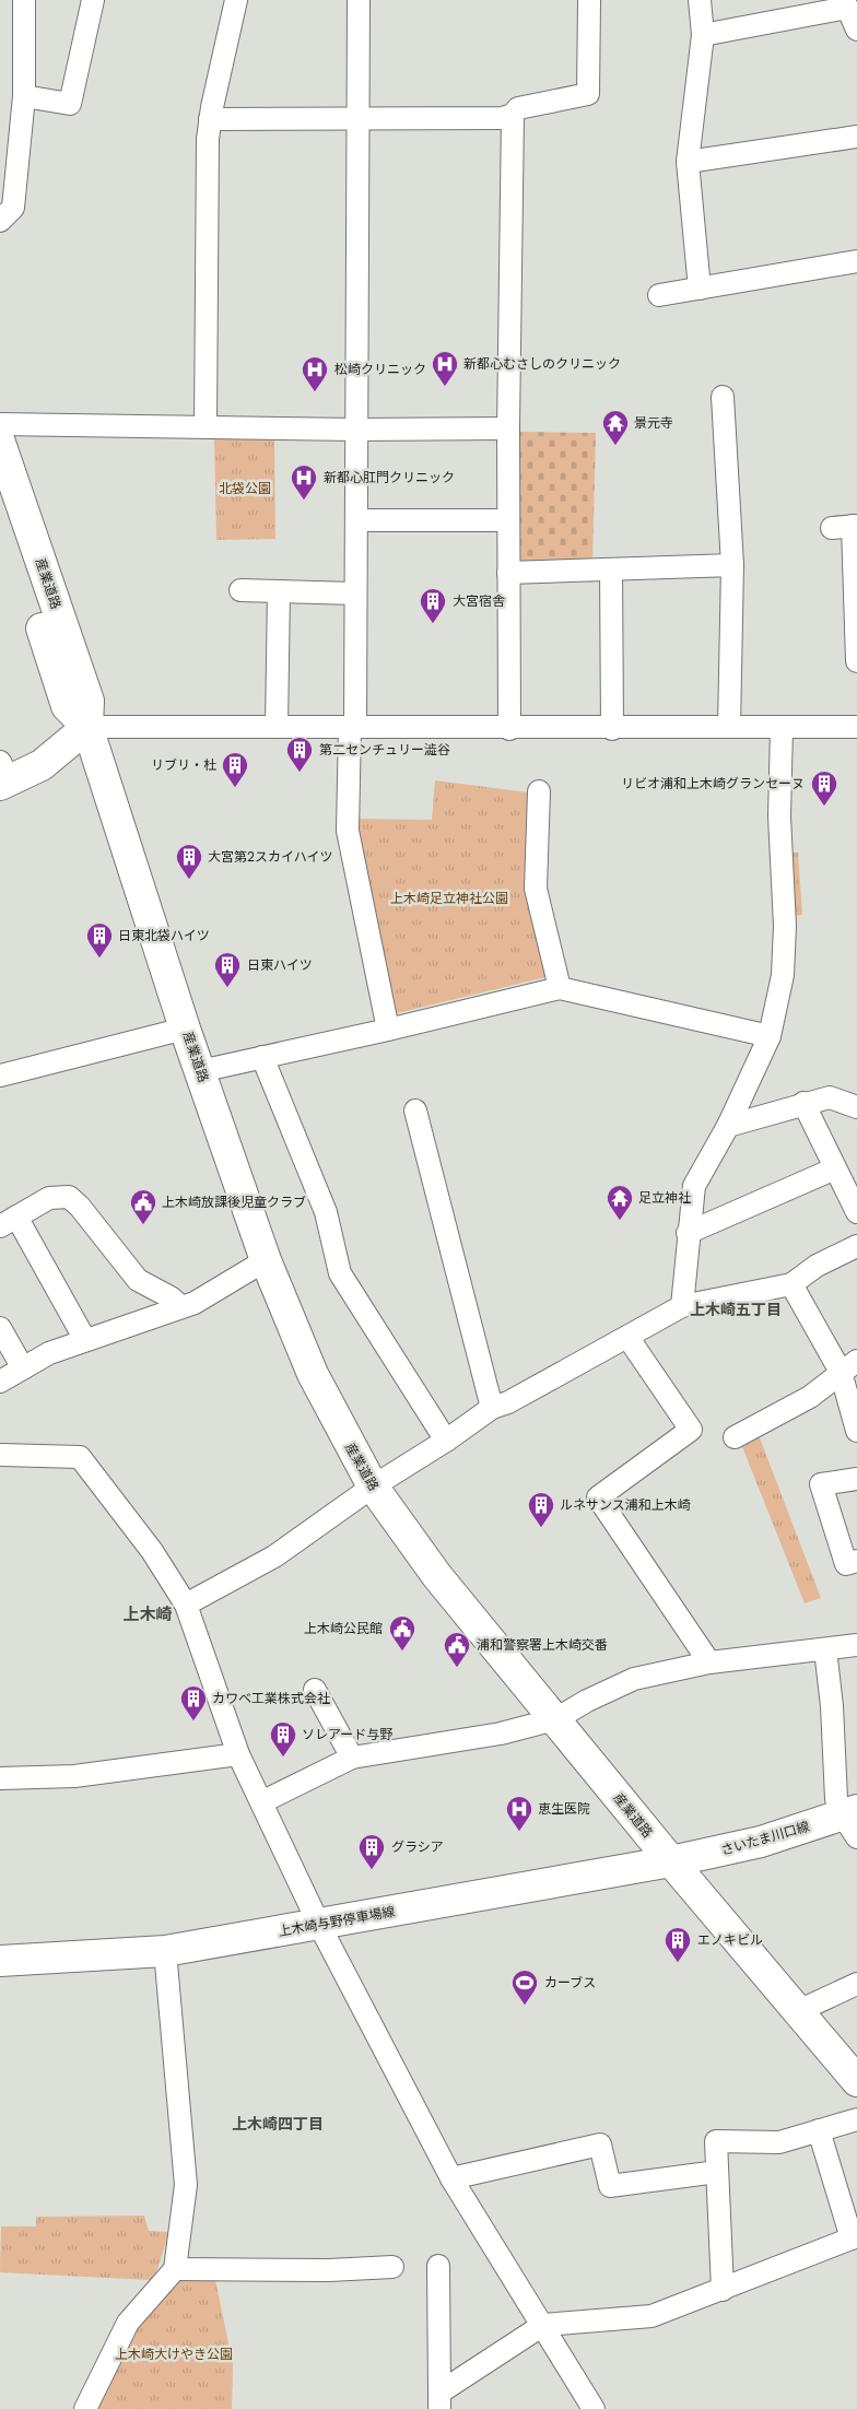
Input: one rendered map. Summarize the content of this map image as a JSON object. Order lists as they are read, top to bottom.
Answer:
{
  "streets": {
    "main road": ["産業道路", "さいたま川口線", "上木崎与野停車場線"]
  },
  "crossings": [
    ["産業道路", "さいたま川口線"],
    ["産業道路", "上木崎与野停車場線"],
    ["さいたま川口線", "上木崎与野停車場線"]
  ],
  "districts": ["上木崎五丁目", "上木崎", "上木崎四丁目"],
  "parks": ["北袋公園", "上木崎足立神社公園", "上木崎大けやき公園"],
  "places": {
    "hospital": [
      "新都心むさしのクリニック",
      "松崎クリニック",
      "新都心肛門クリニック",
      "恵生医院"
    ],
    "temple": ["景元寺", "足立神社"],
    "building": [
      "大宮宿舎",
      "第二センチュリー澁谷",
      "リブリ・杜",
      "リビオ浦和上木崎グランセーヌ",
      "大宮第2スカイハイツ",
      "日東北袋ハイツ",
      "日東ハイツ",
      "ルネサンス浦和上木崎",
      "カワベ工業株式会社",
      "ソレアード与野",
      "グラシア",
      "エノキビル"
    ],
    "public building": ["上木崎放課後児童クラブ", "上木崎公民館", "浦和警察署上木崎交番"],
    "sports": ["カーブス"]
  }
}
